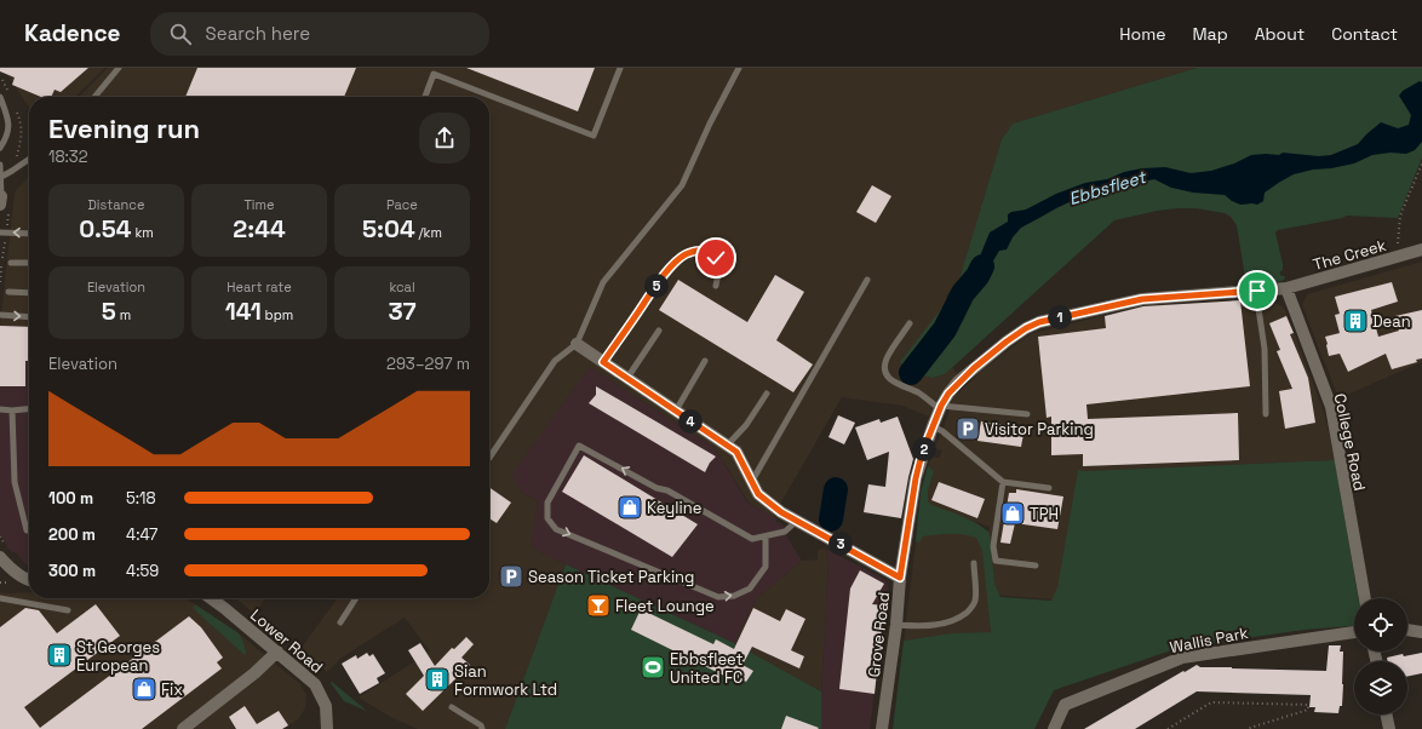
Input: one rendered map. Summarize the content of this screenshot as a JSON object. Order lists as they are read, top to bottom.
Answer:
{
  "streets": {
    "street": [
      "The Creek",
      "College Road",
      "Grove Road",
      "Wallis Park",
      "Lower Road"
    ]
  },
  "crossings": [
    ["The Creek", "College Road"],
    ["The Creek", "Grove Road"],
    ["College Road", "Grove Road"]
  ],
  "water": ["Ebbsfleet"],
  "places": {
    "building": ["Dean", "St Georges European", "Sian Formwork Ltd"],
    "parking": ["Visitor Parking", "Season Ticket Parking"],
    "shop": ["Keyline", "TPH", "Fix"],
    "bar": ["Fleet Lounge"],
    "sports": ["Ebbsfleet United FC"]
  },
  "page": {
    "header": "Kadence",
    "search": "Search here",
    "nav": [
      "Home",
      "Map",
      "About",
      "Contact"
    ],
    "heading": ["Evening run", "18:32"],
    "stats": [
      ["Distance", "0.54 km"],
      ["Time", "2:44"],
      ["Pace", "5:04 /km"],
      ["Elevation", "5 m"],
      ["Heart rate", "141 bpm"],
      ["kcal", "37"]
    ],
    "pins": [
      "5",
      "1",
      "4",
      "2",
      "3"
    ],
    "chart": ["Elevation", "293–297 m"],
    "list": [
      {
        "name": "100 m",
        "note": "5:18"
      },
      {
        "name": "200 m",
        "note": "4:47"
      },
      {
        "name": "300 m",
        "note": "4:59"
      }
    ]
  }
}
